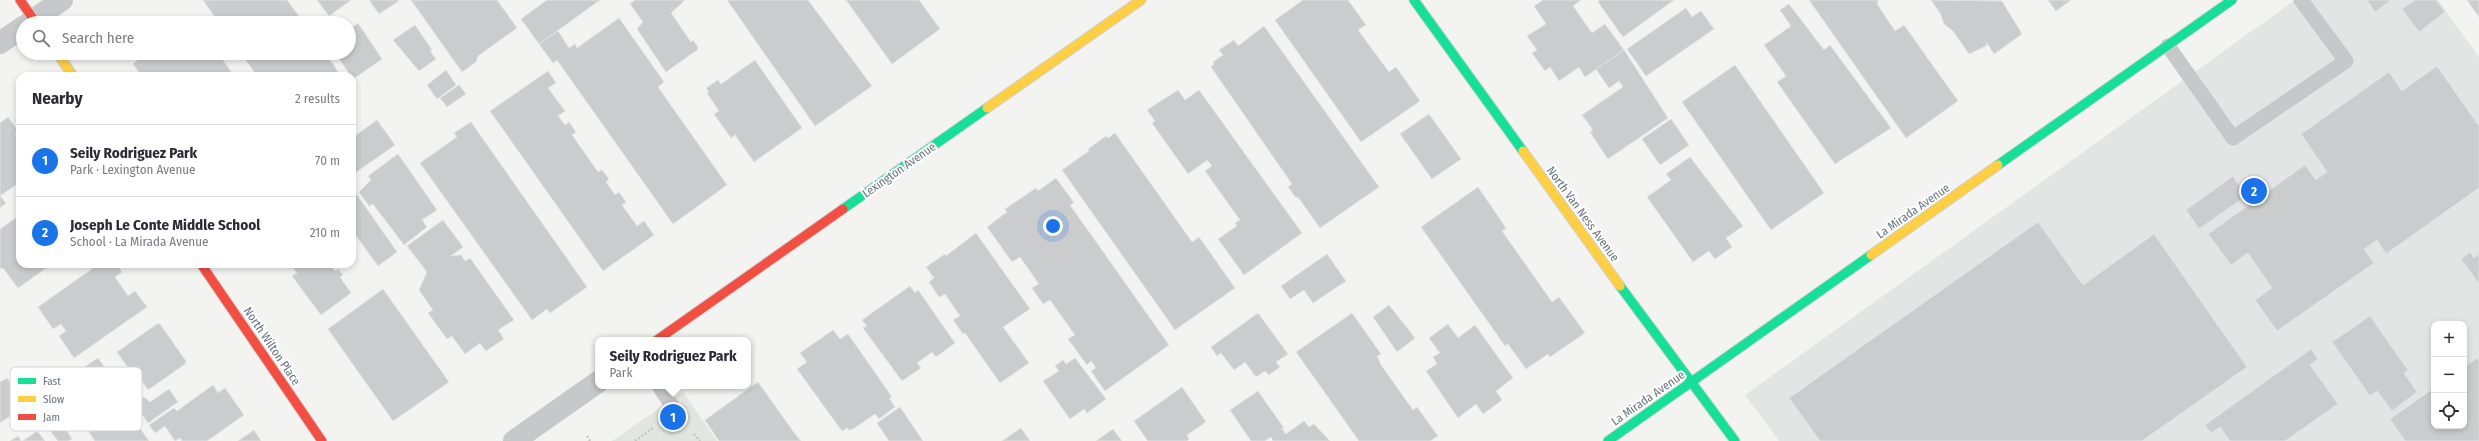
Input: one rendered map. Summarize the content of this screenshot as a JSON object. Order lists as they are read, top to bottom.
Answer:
{
  "streets": {
    "street": [
      "Lexington Avenue",
      "La Mirada Avenue",
      "North Van Ness Avenue",
      "North Wilton Place"
    ]
  },
  "crossings": [
    ["La Mirada Avenue", "North Van Ness Avenue"]
  ],
  "legend": ["Fast", "Slow", "Jam"],
  "page": {
    "search": "Search here",
    "heading": ["Nearby", "2 results"],
    "list": [
      {
        "mark": "1",
        "name": "Seily Rodriguez Park",
        "note": "Park · Lexington Avenue",
        "value": "70 m"
      },
      {
        "mark": "2",
        "name": "Joseph Le Conte Middle School",
        "note": "School · La Mirada Avenue",
        "value": "210 m"
      }
    ],
    "pins": ["2", "1"],
    "map_buttons": ["+", "−"],
    "popup": ["Seily Rodriguez Park", "Park"]
  }
}
